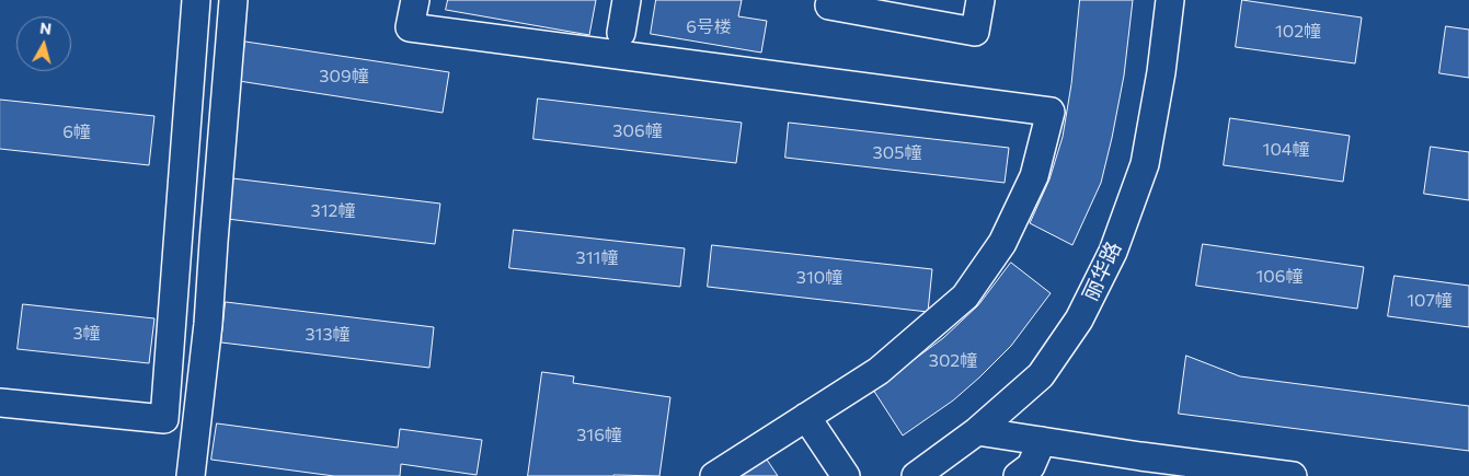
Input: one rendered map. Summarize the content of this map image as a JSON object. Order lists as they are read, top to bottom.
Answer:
{
  "streets": {
    "street": ["丽华路"]
  },
  "house_numbers": [
    "6号楼",
    "102幢",
    "309幢",
    "306幢",
    "6幢",
    "104幢",
    "305幢",
    "312幢",
    "311幢",
    "106幢",
    "310幢",
    "107幢",
    "3幢",
    "313幢",
    "302幢",
    "316幢"
  ],
  "north": "top"
}
